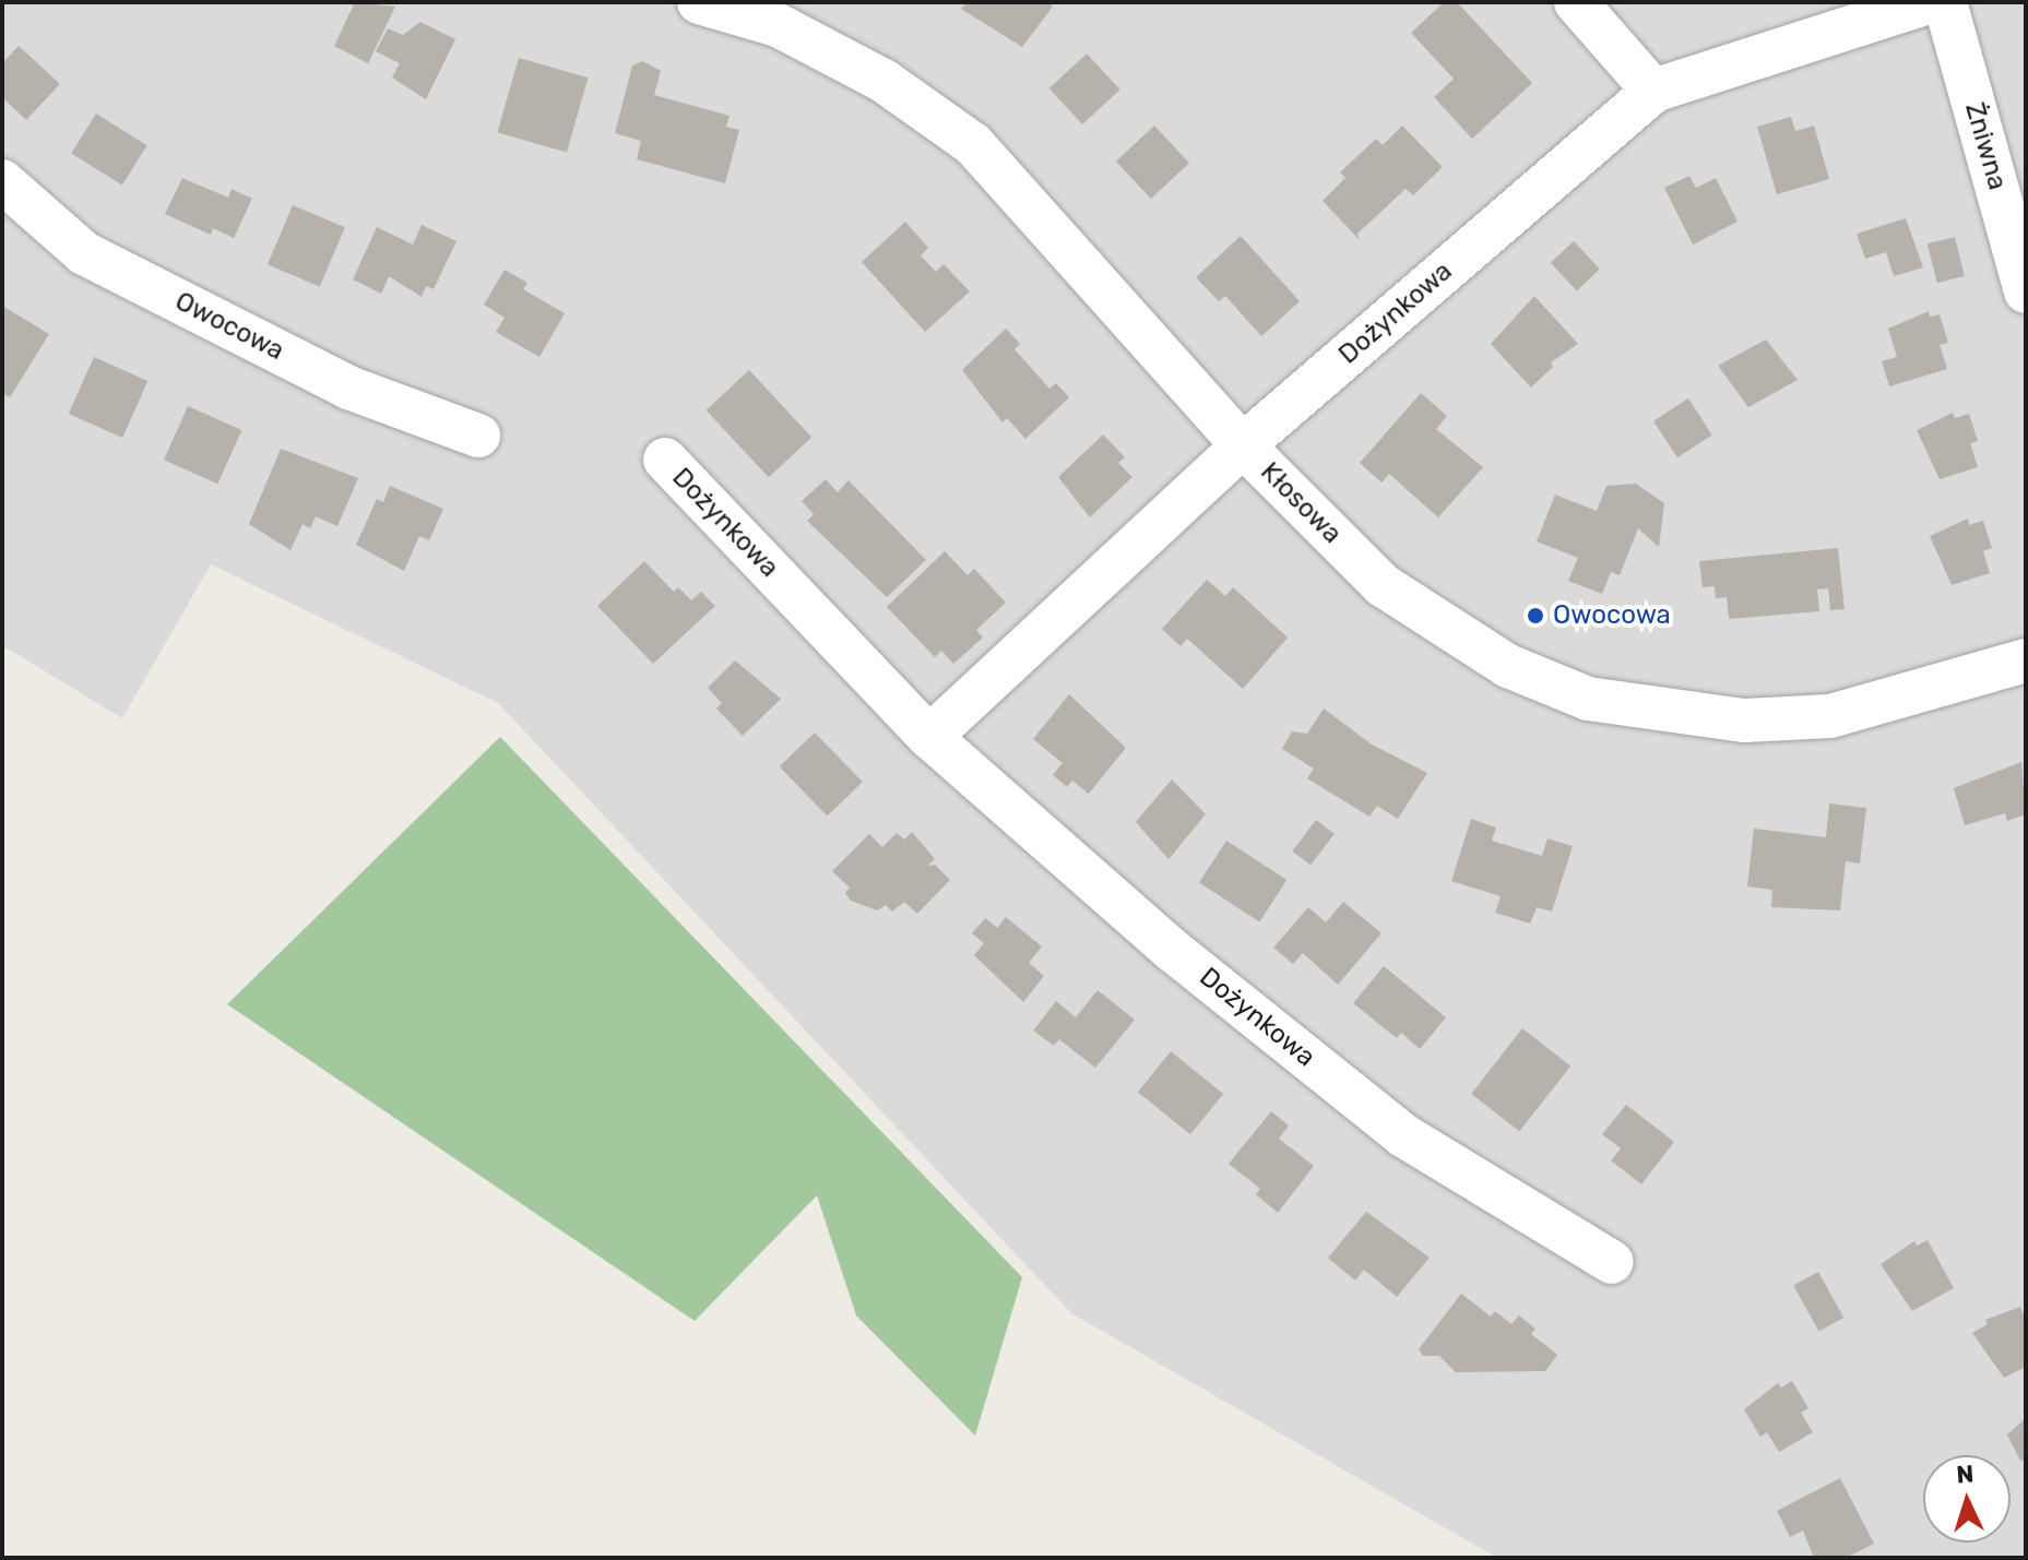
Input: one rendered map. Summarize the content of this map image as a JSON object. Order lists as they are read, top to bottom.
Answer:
{
  "streets": {
    "street": [
      "Żniwna",
      "Dożynkowa",
      "Owocowa",
      "Kłosowa"
    ]
  },
  "crossings": [
    ["Dożynkowa", "Kłosowa"]
  ],
  "places": ["Owocowa"],
  "north": "top"
}
